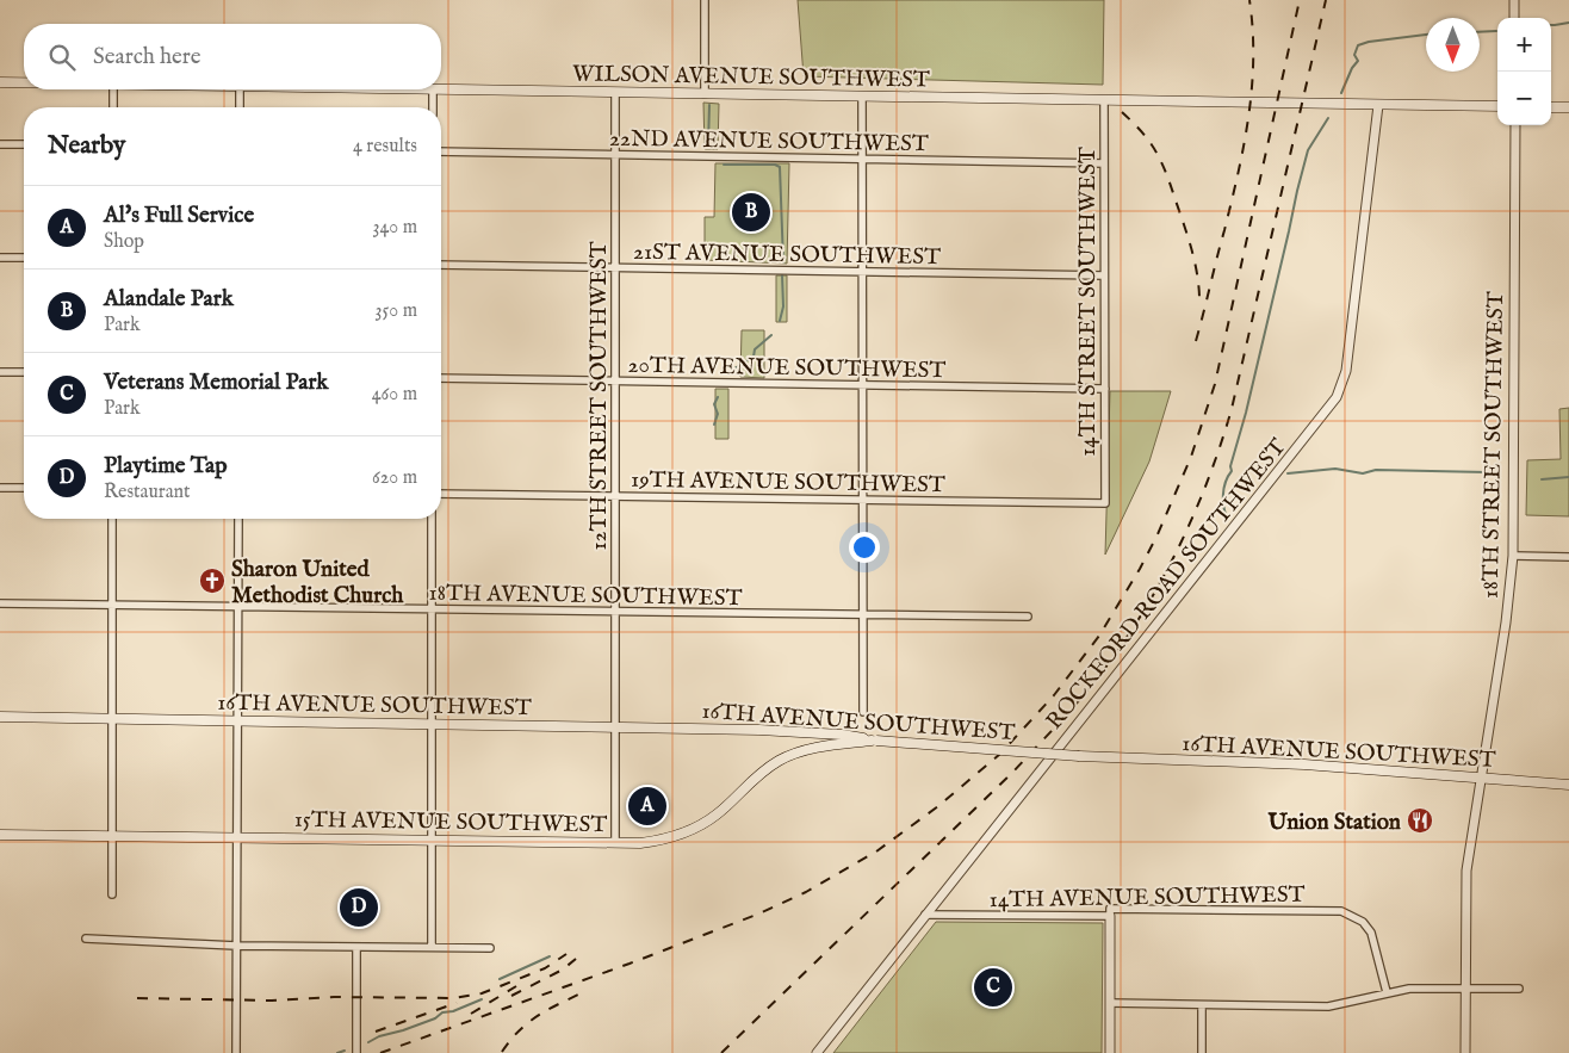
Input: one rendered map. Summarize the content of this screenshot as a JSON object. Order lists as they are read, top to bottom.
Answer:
{
  "streets": {
    "main road": ["WILSON AVENUE SOUTHWEST", "16TH AVENUE SOUTHWEST", "15TH AVENUE SOUTHWEST"],
    "street": [
      "22ND AVENUE SOUTHWEST",
      "21ST AVENUE SOUTHWEST",
      "14TH STREET SOUTHWEST",
      "20TH AVENUE SOUTHWEST",
      "12TH STREET SOUTHWEST",
      "18TH STREET SOUTHWEST",
      "19TH AVENUE SOUTHWEST",
      "ROCKFORD ROAD SOUTHWEST",
      "18TH AVENUE SOUTHWEST",
      "14TH AVENUE SOUTHWEST"
    ]
  },
  "crossings": [
    ["WILSON AVENUE SOUTHWEST", "14TH STREET SOUTHWEST"],
    ["WILSON AVENUE SOUTHWEST", "12TH STREET SOUTHWEST"],
    ["WILSON AVENUE SOUTHWEST", "ROCKFORD ROAD SOUTHWEST"],
    ["22ND AVENUE SOUTHWEST", "14TH STREET SOUTHWEST"],
    ["22ND AVENUE SOUTHWEST", "12TH STREET SOUTHWEST"],
    ["21ST AVENUE SOUTHWEST", "14TH STREET SOUTHWEST"],
    ["21ST AVENUE SOUTHWEST", "12TH STREET SOUTHWEST"],
    ["14TH STREET SOUTHWEST", "20TH AVENUE SOUTHWEST"],
    ["14TH STREET SOUTHWEST", "19TH AVENUE SOUTHWEST"],
    ["20TH AVENUE SOUTHWEST", "12TH STREET SOUTHWEST"],
    ["12TH STREET SOUTHWEST", "19TH AVENUE SOUTHWEST"],
    ["12TH STREET SOUTHWEST", "18TH AVENUE SOUTHWEST"],
    ["12TH STREET SOUTHWEST", "16TH AVENUE SOUTHWEST"],
    ["12TH STREET SOUTHWEST", "15TH AVENUE SOUTHWEST"],
    ["18TH STREET SOUTHWEST", "16TH AVENUE SOUTHWEST"],
    ["ROCKFORD ROAD SOUTHWEST", "14TH AVENUE SOUTHWEST"],
    ["16TH AVENUE SOUTHWEST", "15TH AVENUE SOUTHWEST"]
  ],
  "places": {
    "church": ["Sharon United Methodist Church"],
    "restaurant": ["Union Station"]
  },
  "north": "bottom",
  "page": {
    "map_buttons": ["+", "−"],
    "search": "Search here",
    "heading": ["Nearby", "4 results"],
    "list": [
      {
        "mark": "A",
        "name": "Al's Full Service",
        "note": "Shop",
        "value": "340 m"
      },
      {
        "mark": "B",
        "name": "Alandale Park",
        "note": "Park",
        "value": "350 m"
      },
      {
        "mark": "C",
        "name": "Veterans Memorial Park",
        "note": "Park",
        "value": "460 m"
      },
      {
        "mark": "D",
        "name": "Playtime Tap",
        "note": "Restaurant",
        "value": "620 m"
      }
    ],
    "pins": [
      "B",
      "A",
      "D",
      "C"
    ]
  }
}
